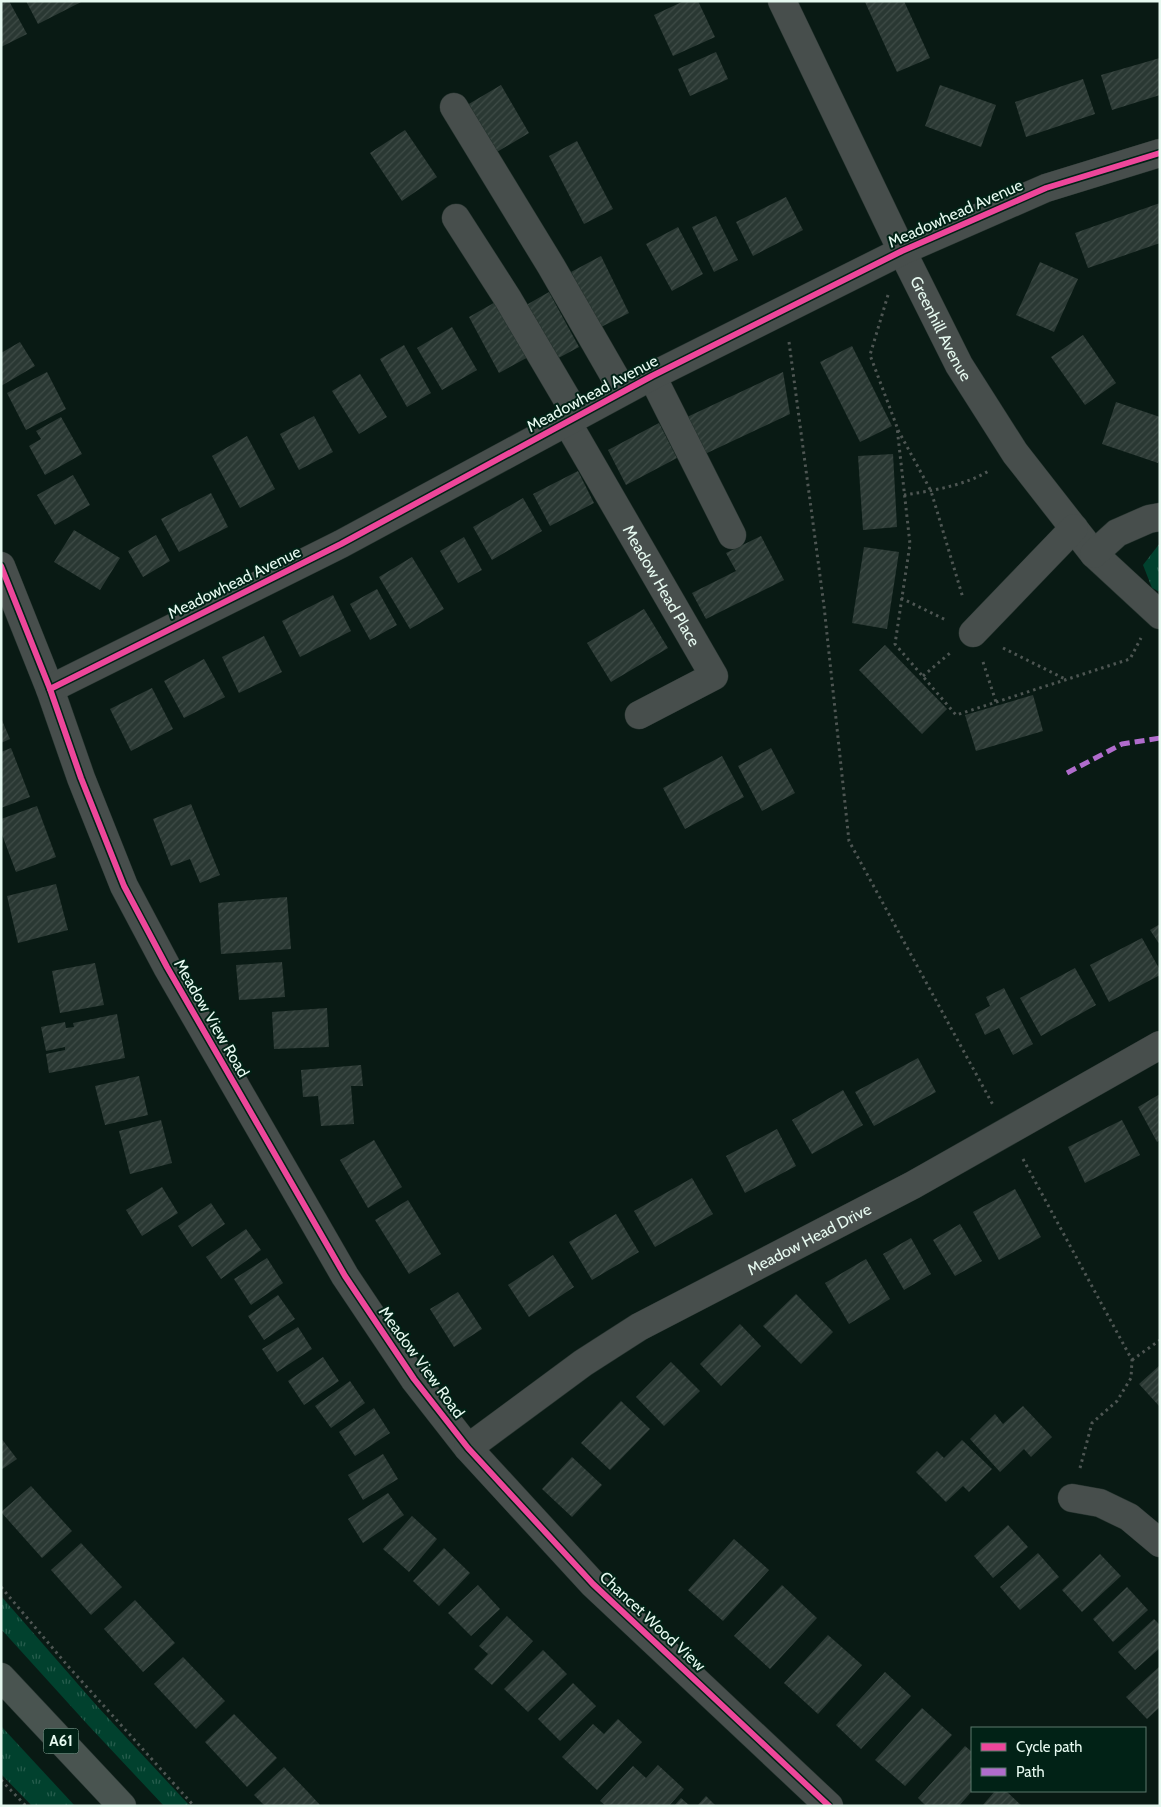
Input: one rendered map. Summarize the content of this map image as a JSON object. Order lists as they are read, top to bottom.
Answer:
{
  "streets": {
    "highway": ["A61"],
    "street": [
      "Meadowhead Avenue",
      "Greenhill Avenue",
      "Meadow Head Place",
      "Meadow View Road",
      "Meadow Head Drive",
      "Chancet Wood View"
    ]
  },
  "crossings": [
    ["Meadowhead Avenue", "Greenhill Avenue"],
    ["Meadowhead Avenue", "Meadow Head Place"],
    ["Meadowhead Avenue", "Meadow View Road"],
    ["Meadow View Road", "Meadow Head Drive"],
    ["Meadow View Road", "Chancet Wood View"],
    ["Meadow Head Drive", "Chancet Wood View"]
  ],
  "legend": ["Cycle path", "Path"]
}
